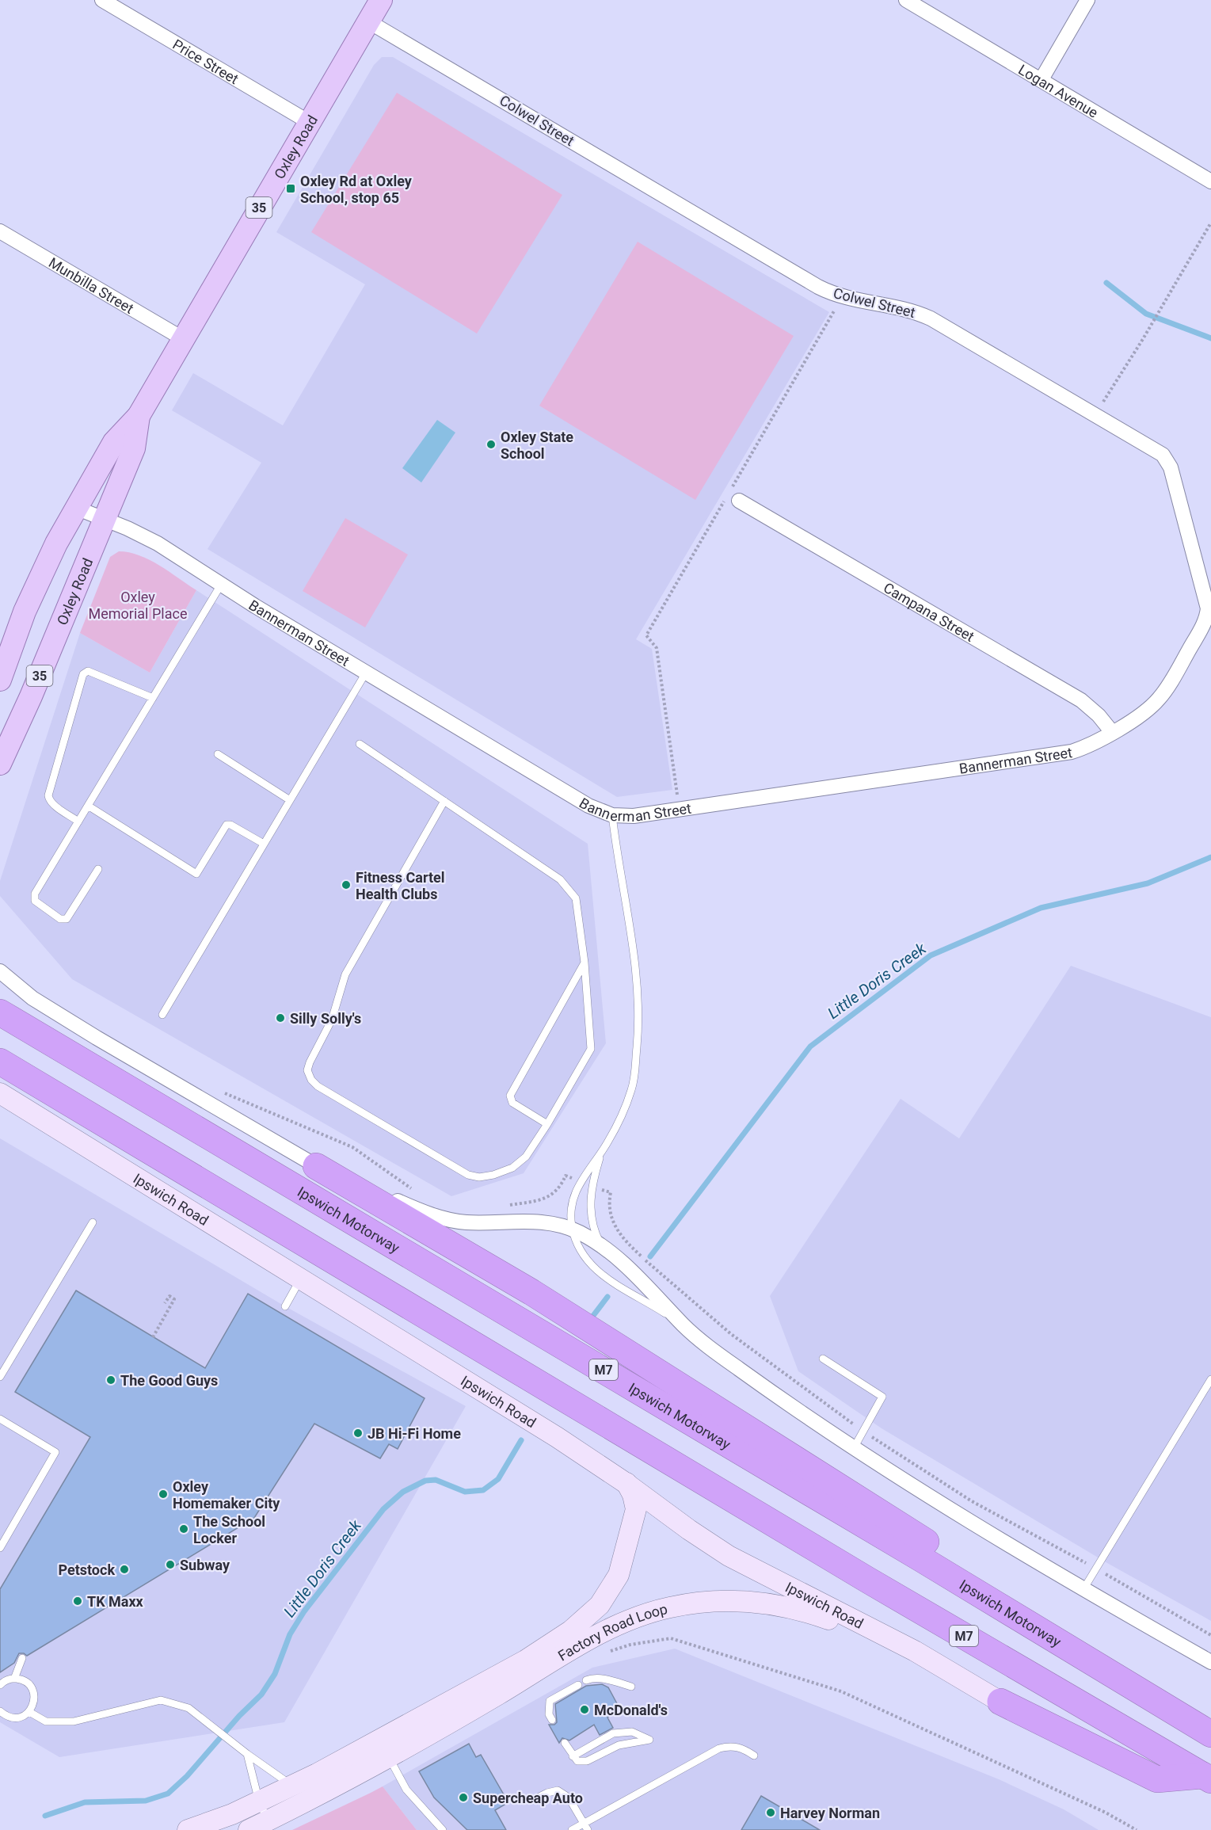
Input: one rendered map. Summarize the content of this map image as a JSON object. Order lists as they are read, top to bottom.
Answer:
{
  "streets": {
    "highway": ["Ipswich Motorway", "M7"],
    "main road": [
      "Oxley Road",
      "35",
      "Ipswich Road",
      "Factory Road Loop"
    ],
    "street": [
      "Price Street",
      "Logan Avenue",
      "Colwel Street",
      "Munbilla Street",
      "Campana Street",
      "Bannerman Street"
    ]
  },
  "crossings": [
    ["Price Street", "Oxley Road"],
    ["Colwel Street", "Oxley Road"],
    ["Colwel Street", "Bannerman Street"],
    ["Oxley Road", "Munbilla Street"],
    ["Oxley Road", "Bannerman Street"],
    ["Campana Street", "Bannerman Street"],
    ["Ipswich Road", "Factory Road Loop"]
  ],
  "water": ["Little Doris Creek"],
  "parks": ["Oxley Memorial Place"],
  "places": {
    "transit": ["Oxley Rd at Oxley School, stop 65"],
    "other": [
      "Oxley State School",
      "Fitness Cartel Health Clubs",
      "Silly Solly's",
      "The Good Guys",
      "JB Hi-Fi Home",
      "Oxley Homemaker City",
      "The School Locker",
      "Subway",
      "Petstock",
      "TK Maxx",
      "McDonald's",
      "Supercheap Auto",
      "Harvey Norman"
    ]
  }
}
